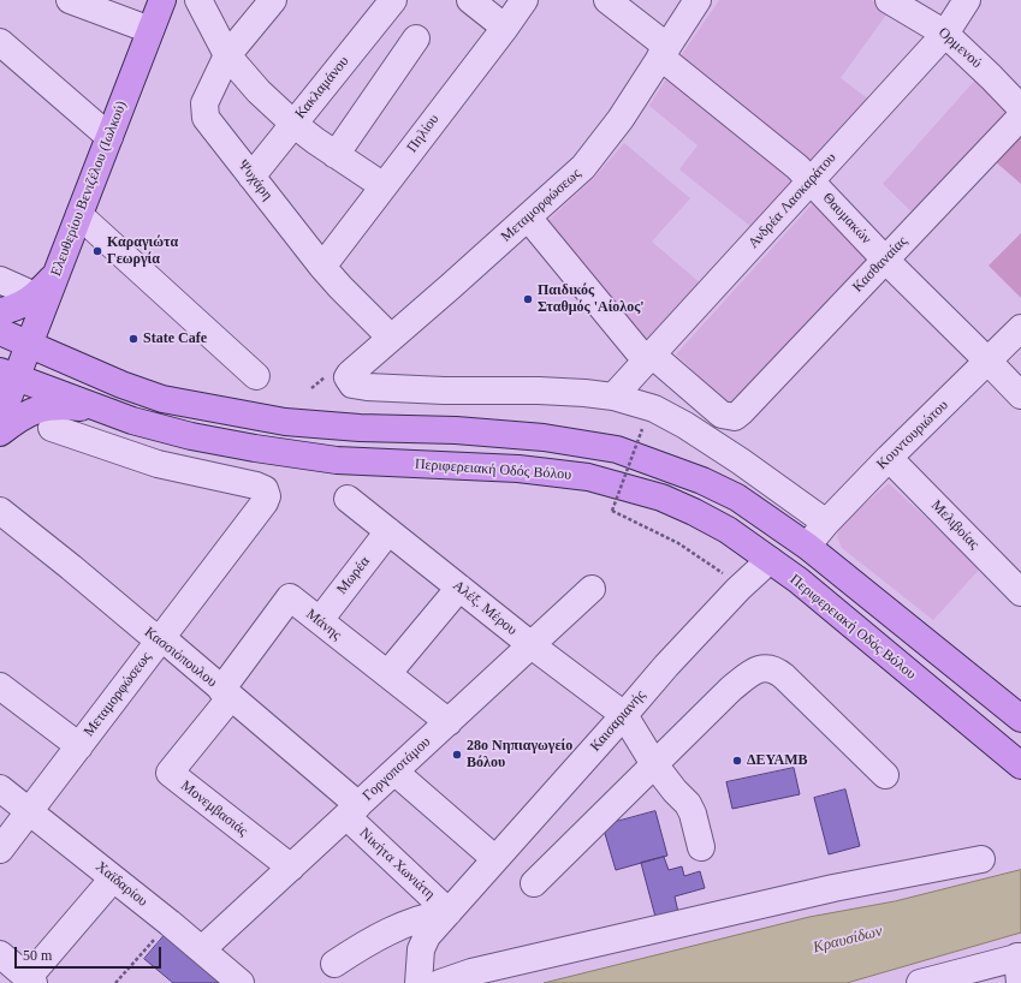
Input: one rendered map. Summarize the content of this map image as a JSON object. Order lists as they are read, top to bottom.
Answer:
{
  "streets": {
    "main road": ["Ελευθερίου Βενιζέλου (Ιωλκού)", "Περιφερειακή Οδός Βόλου"],
    "street": [
      "Ορμενού",
      "Κακλαμάνου",
      "Πηλίου",
      "Ψυχάρη",
      "Ανδρέα Λασκαράτου",
      "Μεταμορφώσεως",
      "Θαυμακών",
      "Κασθαναίας",
      "Κουντουριώτου",
      "Μελιβοίας",
      "Μωρέα",
      "Αλέξ. Μέρου",
      "Μάνης",
      "Κασσιόπουλου",
      "Καισαριανής",
      "Γοργοποτάμου",
      "Μονεμβασιάς",
      "Νικήτα Χωνιάτη",
      "Χαϊδαρίου"
    ]
  },
  "crossings": [
    ["Ορμενού", "Ανδρέα Λασκαράτου"],
    ["Κακλαμάνου", "Ψυχάρη"],
    ["Πηλίου", "Ψυχάρη"],
    ["Ψυχάρη", "Μεταμορφώσεως"],
    ["Ελευθερίου Βενιζέλου (Ιωλκού)", "Περιφερειακή Οδός Βόλου"],
    ["Ανδρέα Λασκαράτου", "Μεταμορφώσεως"],
    ["Ανδρέα Λασκαράτου", "Θαυμακών"],
    ["Ανδρέα Λασκαράτου", "Κασθαναίας"],
    ["Μεταμορφώσεως", "Θαυμακών"],
    ["Μεταμορφώσεως", "Κασσιόπουλου"],
    ["Μεταμορφώσεως", "Χαϊδαρίου"],
    ["Θαυμακών", "Κασθαναίας"],
    ["Θαυμακών", "Κουντουριώτου"],
    ["Κουντουριώτου", "Μελιβοίας"],
    ["Περιφερειακή Οδός Βόλου", "Καισαριανής"],
    ["Μωρέα", "Αλέξ. Μέρου"],
    ["Μωρέα", "Μάνης"],
    ["Αλέξ. Μέρου", "Καισαριανής"],
    ["Αλέξ. Μέρου", "Γοργοποτάμου"],
    ["Μάνης", "Κασσιόπουλου"],
    ["Μάνης", "Γοργοποτάμου"],
    ["Μάνης", "Μονεμβασιάς"],
    ["Κασσιόπουλου", "Γοργοποτάμου"],
    ["Κασσιόπουλου", "Μονεμβασιάς"],
    ["Κασσιόπουλου", "Νικήτα Χωνιάτη"],
    ["Καισαριανής", "Νικήτα Χωνιάτη"],
    ["Γοργοποτάμου", "Μονεμβασιάς"],
    ["Γοργοποτάμου", "Νικήτα Χωνιάτη"],
    ["Γοργοποτάμου", "Χαϊδαρίου"]
  ],
  "water": ["Κραυσίδων"],
  "places": [
    "Καραγιώτα Γεωργία",
    "Παιδικός Σταθμός 'Αίολος'",
    "State Cafe",
    "28ο Νηπιαγωγείο Βόλου",
    "ΔΕΥΑΜΒ"
  ],
  "scale_bar": "50 m"
}
